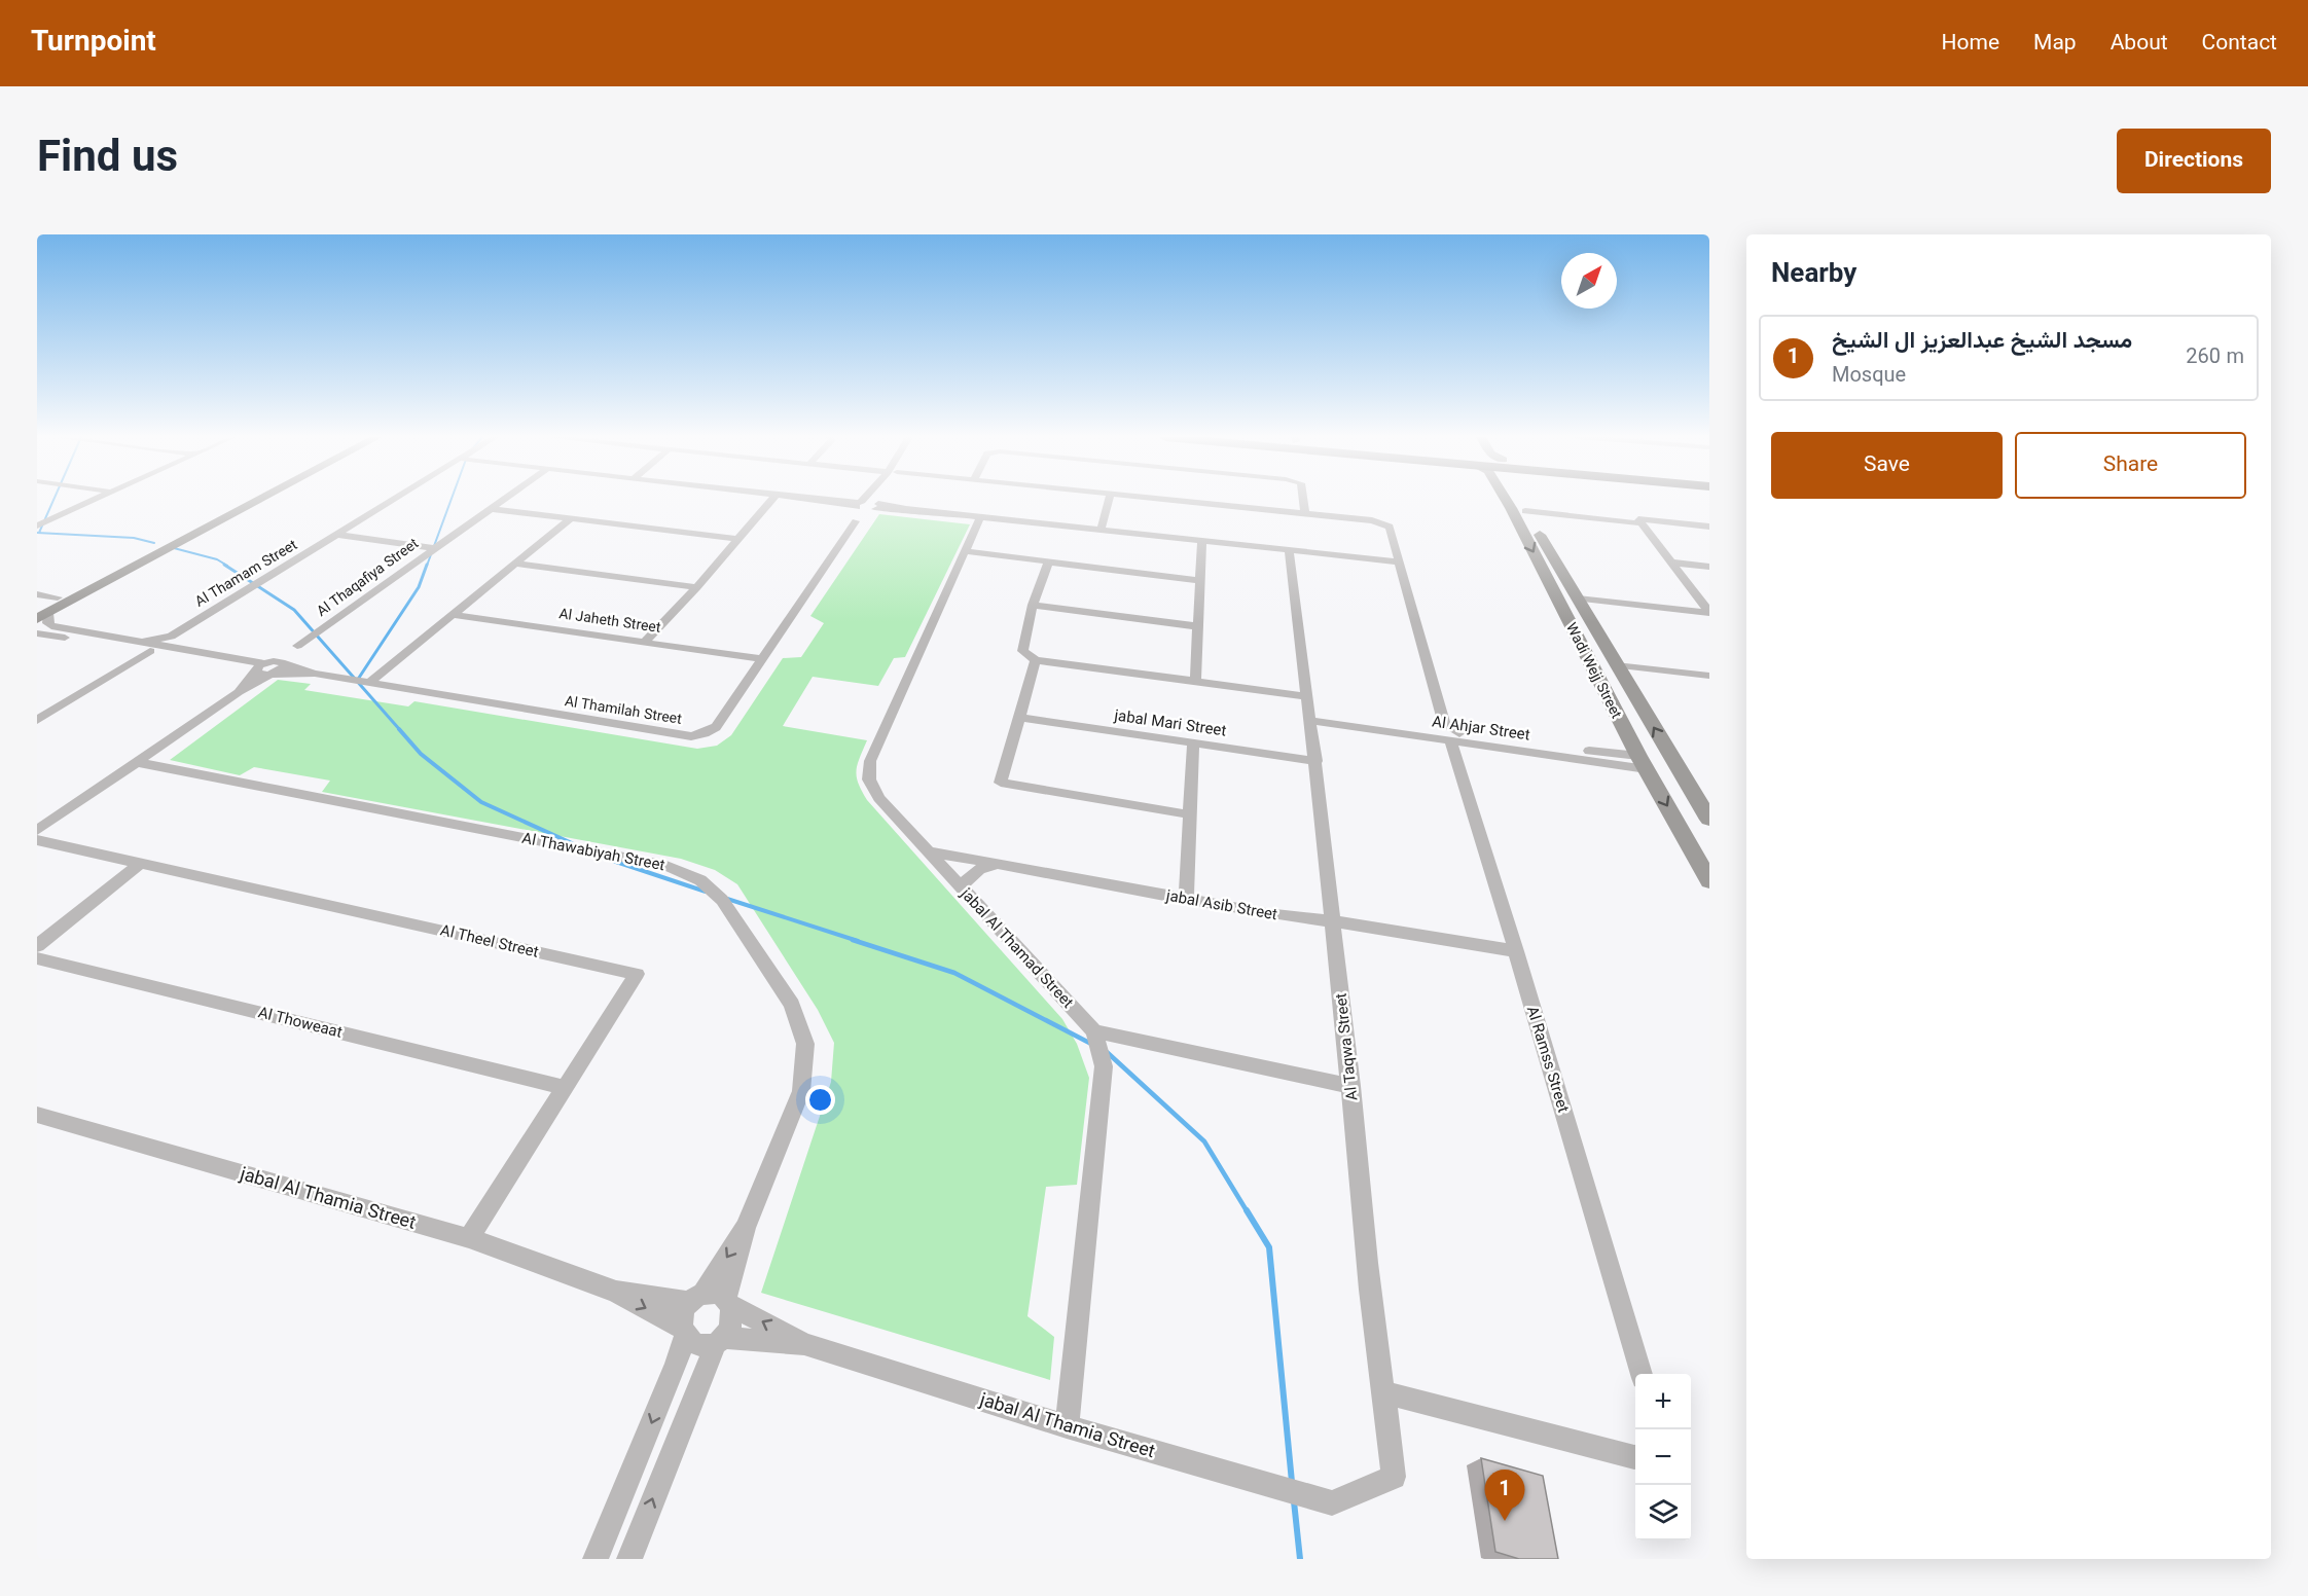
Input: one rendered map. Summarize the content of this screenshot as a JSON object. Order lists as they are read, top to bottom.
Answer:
{
  "streets": {
    "street": [
      "Al Thamam Street",
      "Al Thaqafiya Street",
      "Al Jaheth Street",
      "Wadi Wejj Street",
      "Al Thamilah Street",
      "jabal Mari Street",
      "Al Ahjar Street",
      "Al Thawabiyah Street",
      "jabal Asib Street",
      "Al Theel Street",
      "jabal Al Thamad Street",
      "Al Thoweaat",
      "Al Taqwa Street",
      "Al Ramss Street",
      "jabal Al Thamia Street"
    ]
  },
  "crossings": [
    ["Al Jaheth Street", "Al Thamilah Street"],
    ["Wadi Wejj Street", "Al Ahjar Street"],
    ["jabal Mari Street", "Al Taqwa Street"],
    ["Al Ahjar Street", "Al Taqwa Street"],
    ["Al Ahjar Street", "Al Ramss Street"],
    ["jabal Asib Street", "jabal Al Thamad Street"],
    ["jabal Asib Street", "Al Taqwa Street"],
    ["jabal Asib Street", "Al Ramss Street"],
    ["Al Theel Street", "Al Thoweaat"],
    ["Al Theel Street", "jabal Al Thamia Street"],
    ["jabal Al Thamad Street", "jabal Al Thamia Street"],
    ["Al Taqwa Street", "jabal Al Thamia Street"]
  ],
  "north": "top right",
  "page": {
    "header": "Turnpoint",
    "nav": [
      "Home",
      "Map",
      "About",
      "Contact"
    ],
    "title": "Find us",
    "buttons": [
      "Directions",
      ["Save", "Share"]
    ],
    "heading": "Nearby",
    "list": [
      {
        "mark": "1",
        "name": "مسجد الشيخ عبدالعزيز ال الشيخ",
        "note": "Mosque",
        "value": "260 m"
      }
    ],
    "map_buttons": ["+", "−"],
    "pins": "1"
  }
}
